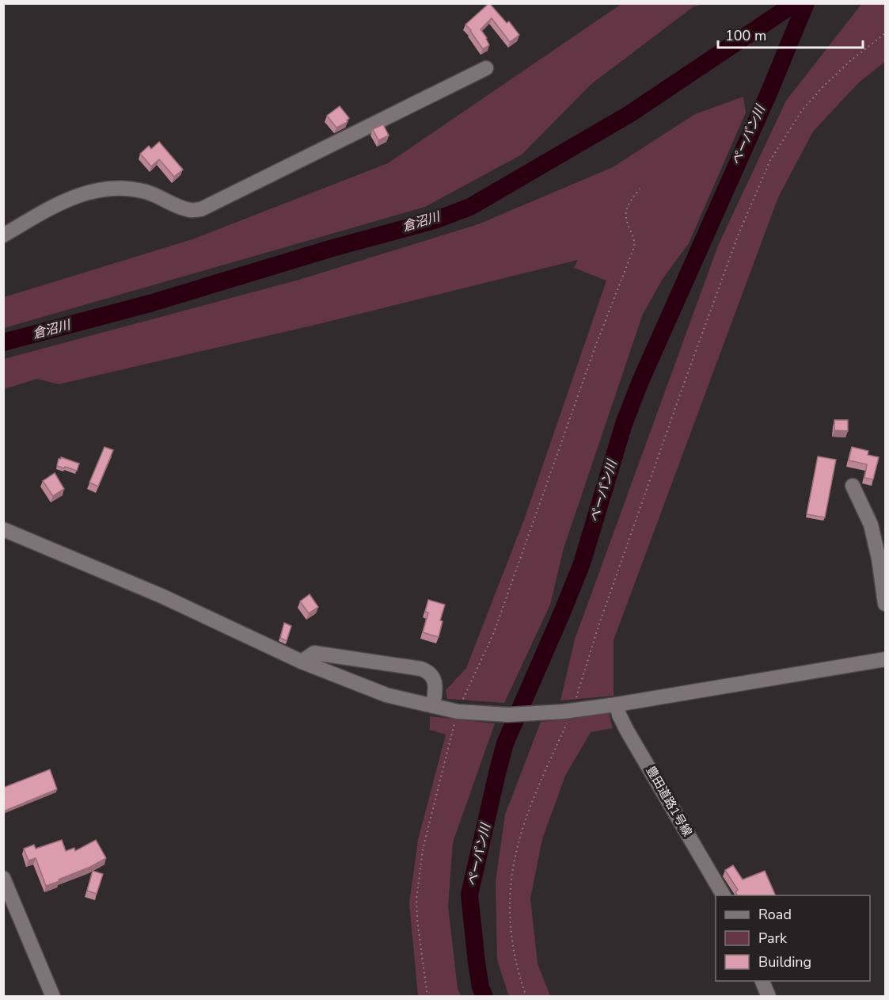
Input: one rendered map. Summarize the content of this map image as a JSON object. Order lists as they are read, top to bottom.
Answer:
{
  "streets": {
    "street": ["豊田道路1号線"]
  },
  "water": ["ペーパン川", "倉沼川"],
  "legend": ["Road", "Park", "Building"],
  "scale_bar": "100 m"
}
